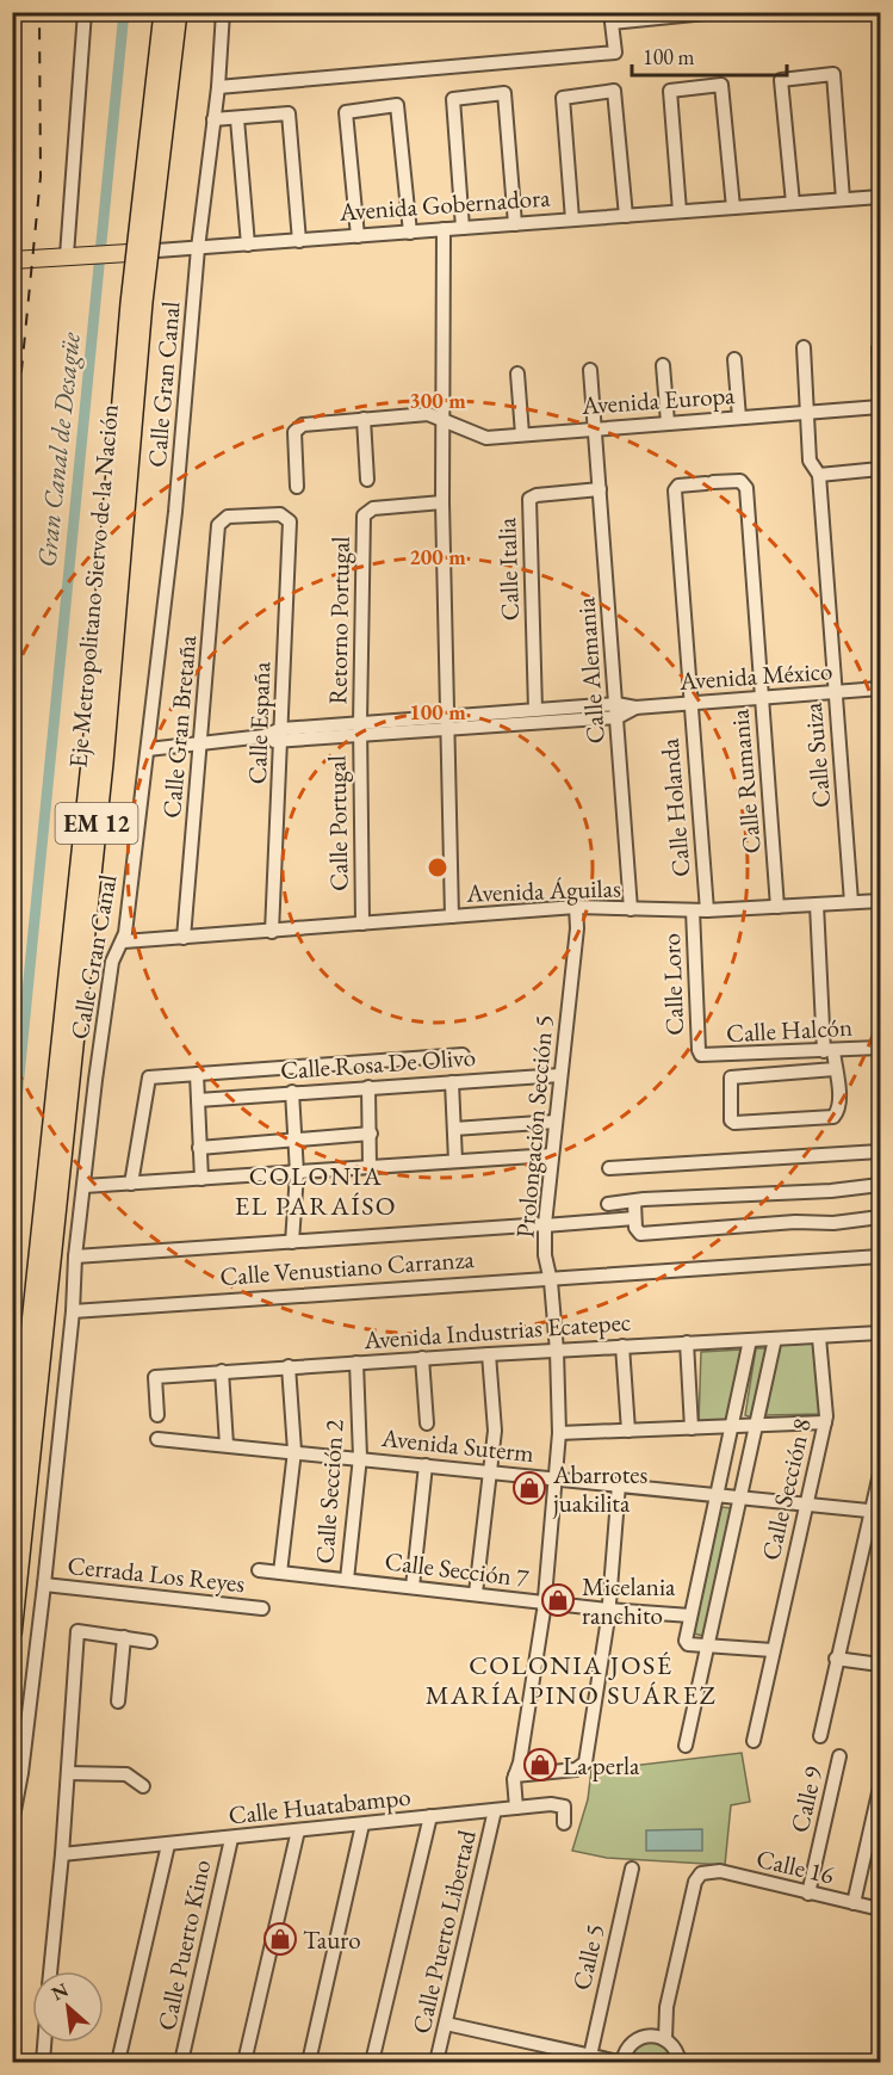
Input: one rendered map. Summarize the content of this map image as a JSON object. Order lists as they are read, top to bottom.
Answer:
{
  "streets": {
    "highway": ["Eje Metropolitano Siervo de la Nación", "EM 12"],
    "main road": ["Avenida Gobernadora"],
    "street": [
      "Calle Gran Canal",
      "Avenida Europa",
      "Calle Italia",
      "Retorno Portugal",
      "Calle Alemania",
      "Avenida México",
      "Calle España",
      "Calle Gran Bretaña",
      "Calle Suiza",
      "Calle Rumania",
      "Calle Holanda",
      "Calle Portugal",
      "Avenida Águilas",
      "Calle Loro",
      "Calle Halcón",
      "Calle Rosa De Olivo",
      "Prolongación Sección 5",
      "Calle Venustiano Carranza",
      "Avenida Industrias Ecatepec",
      "Avenida Suterm",
      "Calle Sección 8",
      "Calle Sección 2",
      "Calle Sección 7",
      "Cerrada Los Reyes",
      "Calle 9",
      "Calle Huatabampo",
      "Calle 16",
      "Calle Puerto Libertad",
      "Calle Puerto Kino",
      "Calle 5"
    ]
  },
  "crossings": [
    ["Avenida Gobernadora", "Calle Gran Canal"],
    ["Calle Gran Canal", "Avenida México"],
    ["Calle Gran Canal", "Avenida Águilas"],
    ["Calle Gran Canal", "Calle Venustiano Carranza"],
    ["Calle Gran Canal", "Cerrada Los Reyes"],
    ["Avenida Europa", "Calle Alemania"],
    ["Avenida Europa", "Calle Suiza"],
    ["Calle Italia", "Calle Alemania"],
    ["Calle Italia", "Avenida México"],
    ["Retorno Portugal", "Avenida México"],
    ["Retorno Portugal", "Calle Portugal"],
    ["Calle Alemania", "Avenida México"],
    ["Calle Alemania", "Avenida Águilas"],
    ["Avenida México", "Calle España"],
    ["Avenida México", "Calle Gran Bretaña"],
    ["Avenida México", "Calle Suiza"],
    ["Avenida México", "Calle Rumania"],
    ["Avenida México", "Calle Holanda"],
    ["Avenida México", "Calle Portugal"],
    ["Calle España", "Calle Gran Bretaña"],
    ["Calle España", "Avenida Águilas"],
    ["Calle Gran Bretaña", "Avenida Águilas"],
    ["Calle Suiza", "Avenida Águilas"],
    ["Calle Rumania", "Calle Holanda"],
    ["Calle Rumania", "Avenida Águilas"],
    ["Calle Holanda", "Avenida Águilas"],
    ["Calle Portugal", "Avenida Águilas"],
    ["Avenida Águilas", "Calle Loro"],
    ["Avenida Águilas", "Prolongación Sección 5"],
    ["Calle Loro", "Calle Halcón"],
    ["Calle Rosa De Olivo", "Prolongación Sección 5"],
    ["Prolongación Sección 5", "Calle Venustiano Carranza"],
    ["Prolongación Sección 5", "Avenida Industrias Ecatepec"],
    ["Prolongación Sección 5", "Avenida Suterm"],
    ["Prolongación Sección 5", "Calle Sección 7"],
    ["Prolongación Sección 5", "Calle Huatabampo"],
    ["Avenida Industrias Ecatepec", "Calle Sección 8"],
    ["Avenida Industrias Ecatepec", "Calle Sección 2"],
    ["Avenida Suterm", "Calle Sección 8"],
    ["Avenida Suterm", "Calle Sección 2"],
    ["Calle Sección 2", "Calle Sección 7"],
    ["Calle 9", "Calle 16"],
    ["Calle Huatabampo", "Calle Puerto Libertad"],
    ["Calle Huatabampo", "Calle Puerto Kino"]
  ],
  "districts": ["COLONIA EL PARAÍSO", "COLONIA JOSÉ MARÍA PINO SUÁREZ"],
  "water": ["Gran Canal de Desagüe"],
  "places": {
    "shop": [
      "Abarrotes juakilita",
      "Micelania ranchito",
      "La perla",
      "Tauro"
    ]
  },
  "scale_bar": "100 m",
  "north": "top left",
  "rings": ["300 m", "200 m", "100 m"]
}
